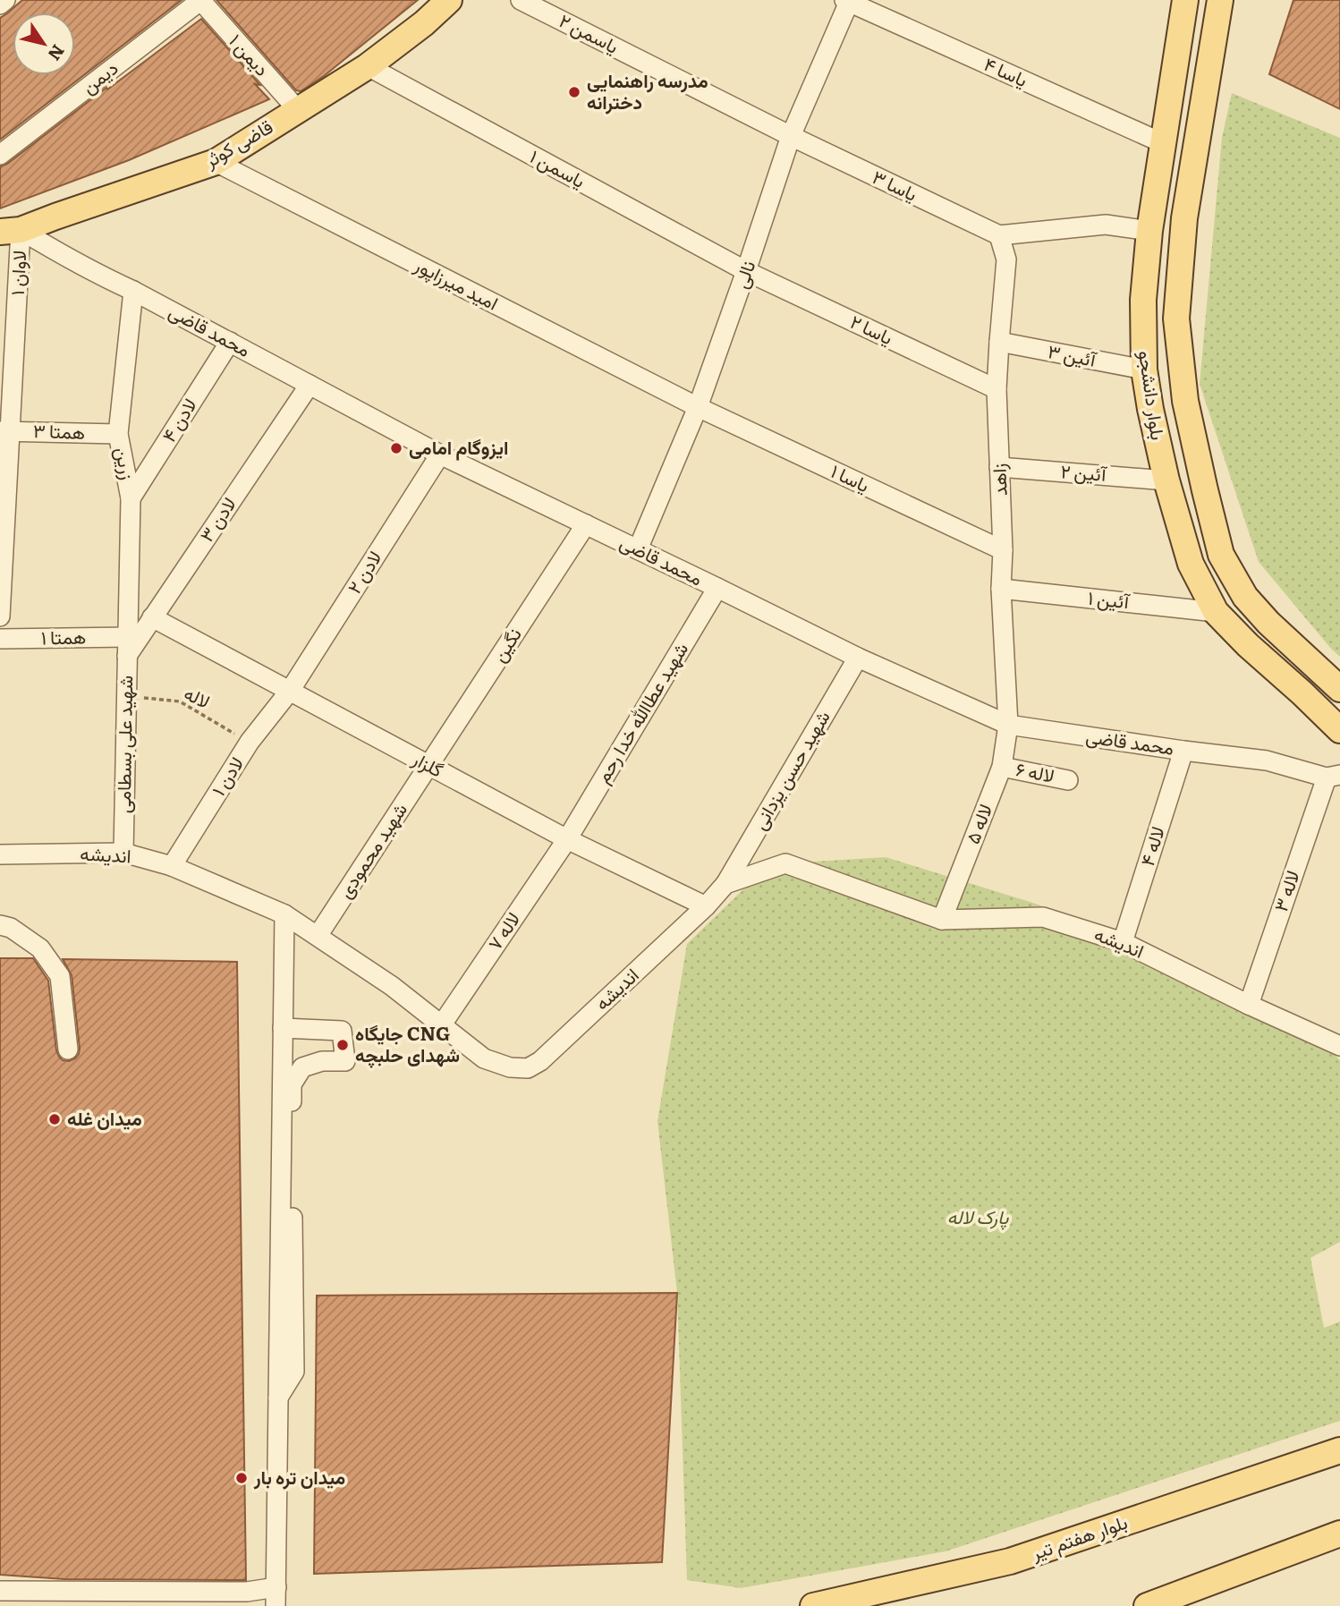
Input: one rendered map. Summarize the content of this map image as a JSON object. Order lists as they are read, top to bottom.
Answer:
{
  "streets": {
    "main road": ["قاضی کوثر", "بلوار دانشجو", "بلوار هفتم تیر"],
    "street": [
      "یاسمن ۲",
      "دیمن ۱",
      "یاسا ۴",
      "دیمن",
      "یاسمن ۱",
      "یاسا ۳",
      "لاوان ۱",
      "نالی",
      "امید میرزاپور",
      "یاسا ۲",
      "محمد قاضی",
      "آئین ۳",
      "لادن ۴",
      "همتا ۳",
      "زرین",
      "آئین ۲",
      "یاسا ۱",
      "زاهد",
      "لادن ۳",
      "لادن ۲",
      "آئین ۱",
      "همتا ۱",
      "نگین",
      "شهید عطاالله خدا رحم",
      "شهید علی بسطامی",
      "گلزار",
      "شهید حسن یزدانی",
      "لاله ۶",
      "لادن ۱",
      "لاله ۵",
      "لاله ۴",
      "شهید محمودی",
      "اندیشه",
      "لاله ۳",
      "لاله ۷"
    ],
    "path": ["لاله"]
  },
  "crossings": [
    ["یاسمن ۲", "یاسا ۳"],
    ["یاسمن ۲", "نالی"],
    ["دیمن ۱", "دیمن"],
    ["دیمن ۱", "قاضی کوثر"],
    ["یاسا ۴", "نالی"],
    ["یاسا ۴", "بلوار دانشجو"],
    ["قاضی کوثر", "یاسمن ۱"],
    ["قاضی کوثر", "لاوان ۱"],
    ["قاضی کوثر", "امید میرزاپور"],
    ["قاضی کوثر", "محمد قاضی"],
    ["یاسمن ۱", "نالی"],
    ["یاسمن ۱", "یاسا ۲"],
    ["یاسا ۳", "نالی"],
    ["یاسا ۳", "زاهد"],
    ["لاوان ۱", "محمد قاضی"],
    ["لاوان ۱", "همتا ۳"],
    ["نالی", "امید میرزاپور"],
    ["نالی", "یاسا ۲"],
    ["نالی", "محمد قاضی"],
    ["نالی", "یاسا ۱"],
    ["امید میرزاپور", "یاسا ۱"],
    ["یاسا ۲", "زاهد"],
    ["محمد قاضی", "لادن ۴"],
    ["محمد قاضی", "زرین"],
    ["محمد قاضی", "زاهد"],
    ["محمد قاضی", "لادن ۳"],
    ["محمد قاضی", "لادن ۲"],
    ["محمد قاضی", "نگین"],
    ["محمد قاضی", "شهید عطاالله خدا رحم"],
    ["محمد قاضی", "شهید حسن یزدانی"],
    ["محمد قاضی", "لاله ۵"],
    ["محمد قاضی", "لاله ۴"],
    ["محمد قاضی", "لاله ۳"],
    ["آئین ۳", "بلوار دانشجو"],
    ["آئین ۳", "زاهد"],
    ["بلوار دانشجو", "آئین ۲"],
    ["بلوار دانشجو", "آئین ۱"],
    ["لادن ۴", "زرین"],
    ["همتا ۳", "زرین"],
    ["زرین", "لادن ۳"],
    ["زرین", "همتا ۱"],
    ["زرین", "شهید علی بسطامی"],
    ["آئین ۲", "زاهد"],
    ["یاسا ۱", "زاهد"],
    ["زاهد", "آئین ۱"],
    ["زاهد", "لاله ۵"],
    ["لادن ۳", "همتا ۱"],
    ["لادن ۳", "شهید علی بسطامی"],
    ["لادن ۳", "گلزار"],
    ["لادن ۲", "گلزار"],
    ["لادن ۲", "لادن ۱"],
    ["همتا ۱", "شهید علی بسطامی"],
    ["نگین", "گلزار"],
    ["نگین", "شهید محمودی"],
    ["لاله", "شهید علی بسطامی"],
    ["لاله", "لادن ۱"],
    ["شهید عطاالله خدا رحم", "گلزار"],
    ["شهید عطاالله خدا رحم", "لاله ۷"],
    ["شهید علی بسطامی", "اندیشه"],
    ["گلزار", "لادن ۱"],
    ["گلزار", "شهید محمودی"],
    ["گلزار", "اندیشه"],
    ["گلزار", "لاله ۷"],
    ["شهید حسن یزدانی", "اندیشه"],
    ["لاله ۶", "لاله ۵"],
    ["لادن ۱", "اندیشه"],
    ["لاله ۵", "اندیشه"],
    ["لاله ۴", "اندیشه"],
    ["شهید محمودی", "اندیشه"],
    ["اندیشه", "لاله ۳"],
    ["اندیشه", "لاله ۷"]
  ],
  "parks": ["پارک لاله"],
  "places": [
    "مدرسه راهنمایی دخترانه",
    "ایزوگام امامی",
    "جایگاه CNG شهدای حلبچه",
    "میدان غله",
    "میدان تره بار"
  ],
  "north": "bottom right"
}
